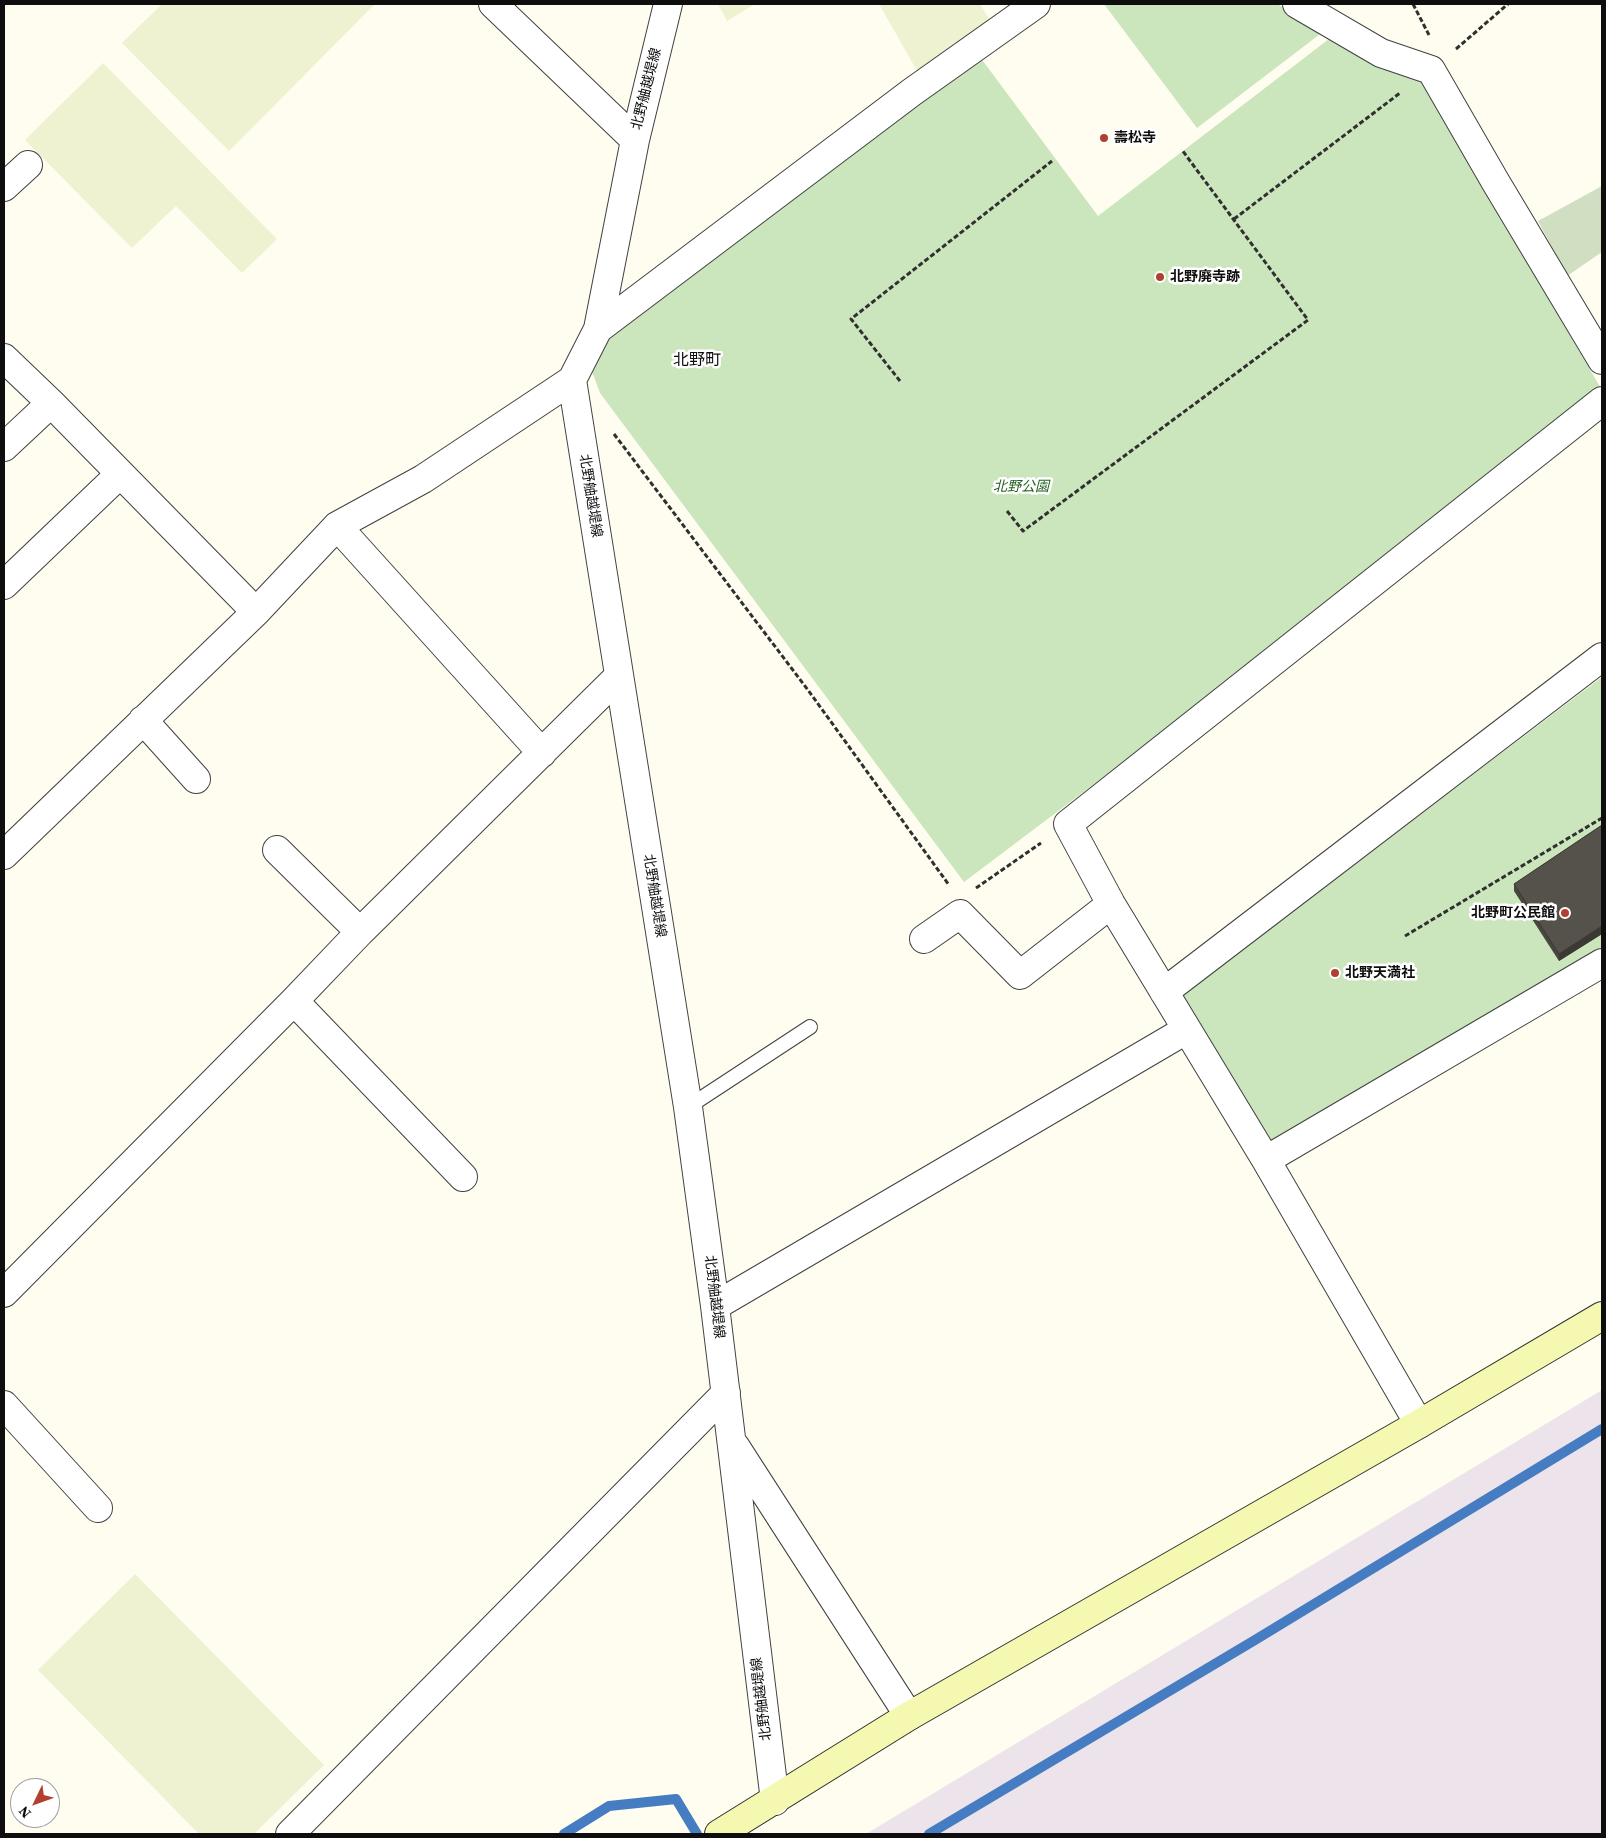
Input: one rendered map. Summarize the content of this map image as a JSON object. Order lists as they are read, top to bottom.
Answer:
{
  "streets": {
    "street": ["北野舳越堤線"]
  },
  "districts": ["北野町"],
  "parks": ["北野公園"],
  "places": [
    "壽松寺",
    "北野廃寺跡",
    "北野町公民館",
    "北野天満社"
  ],
  "north": "bottom left"
}
